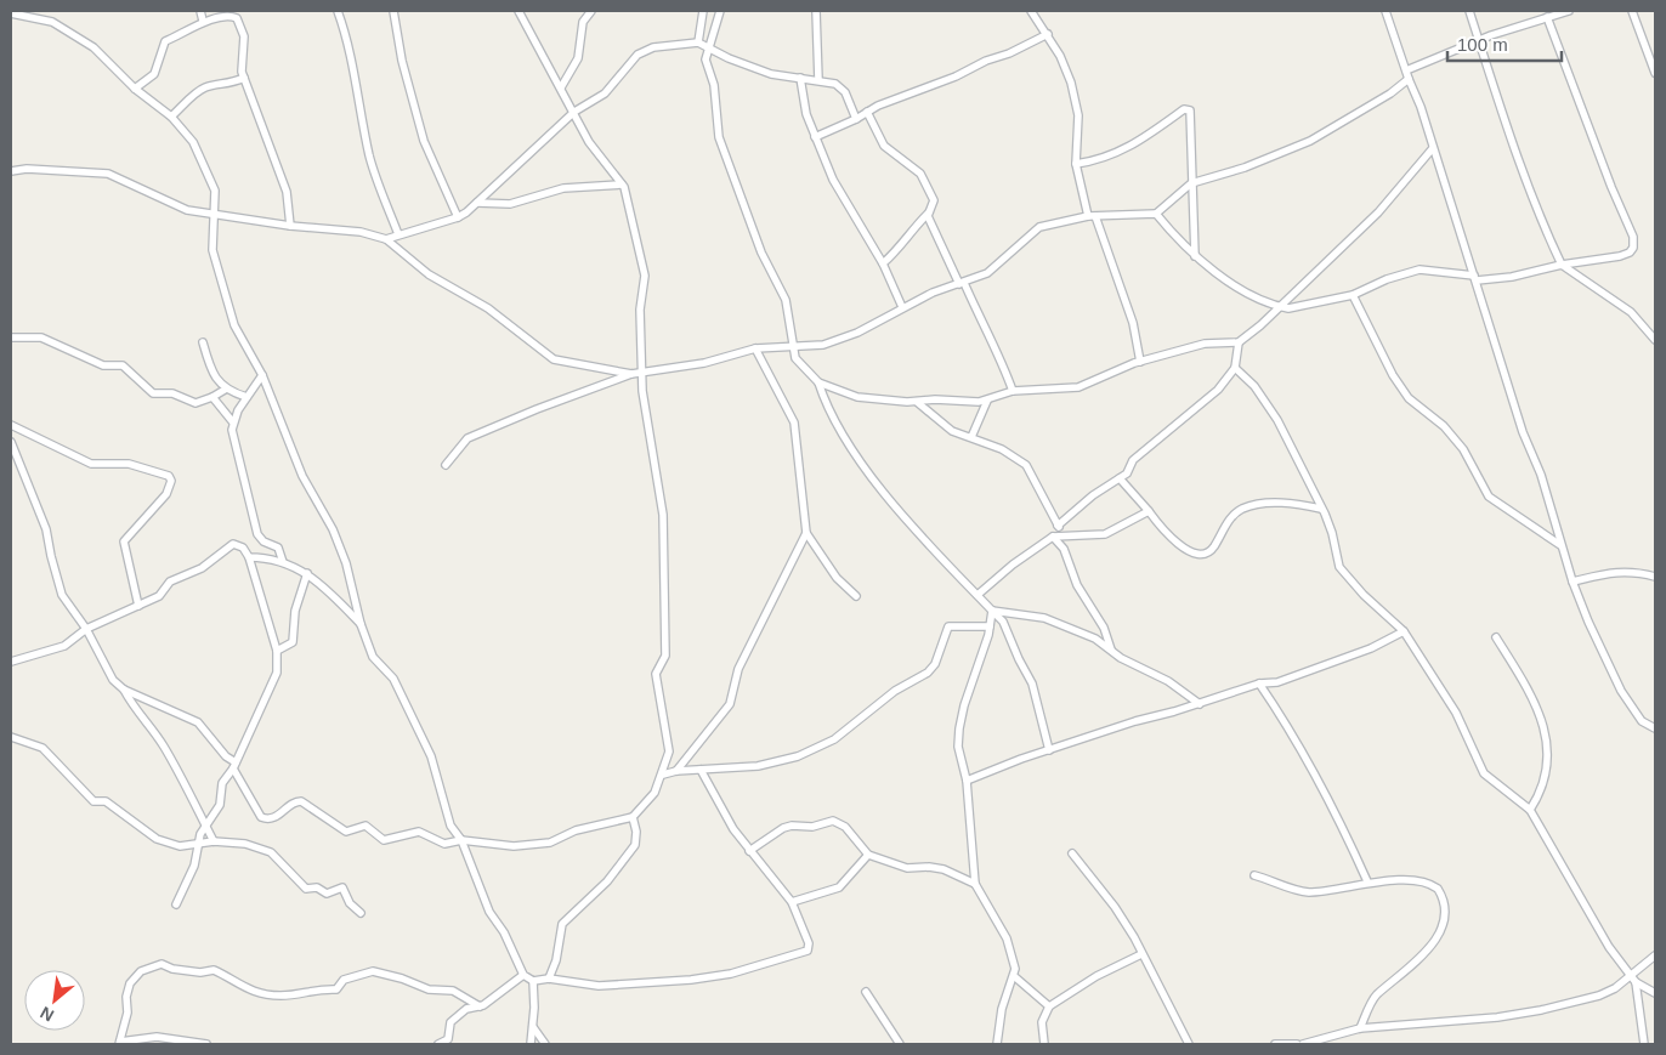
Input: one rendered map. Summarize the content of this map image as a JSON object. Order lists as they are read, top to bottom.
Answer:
{
  "scale_bar": "100 m",
  "north": "bottom left"
}
